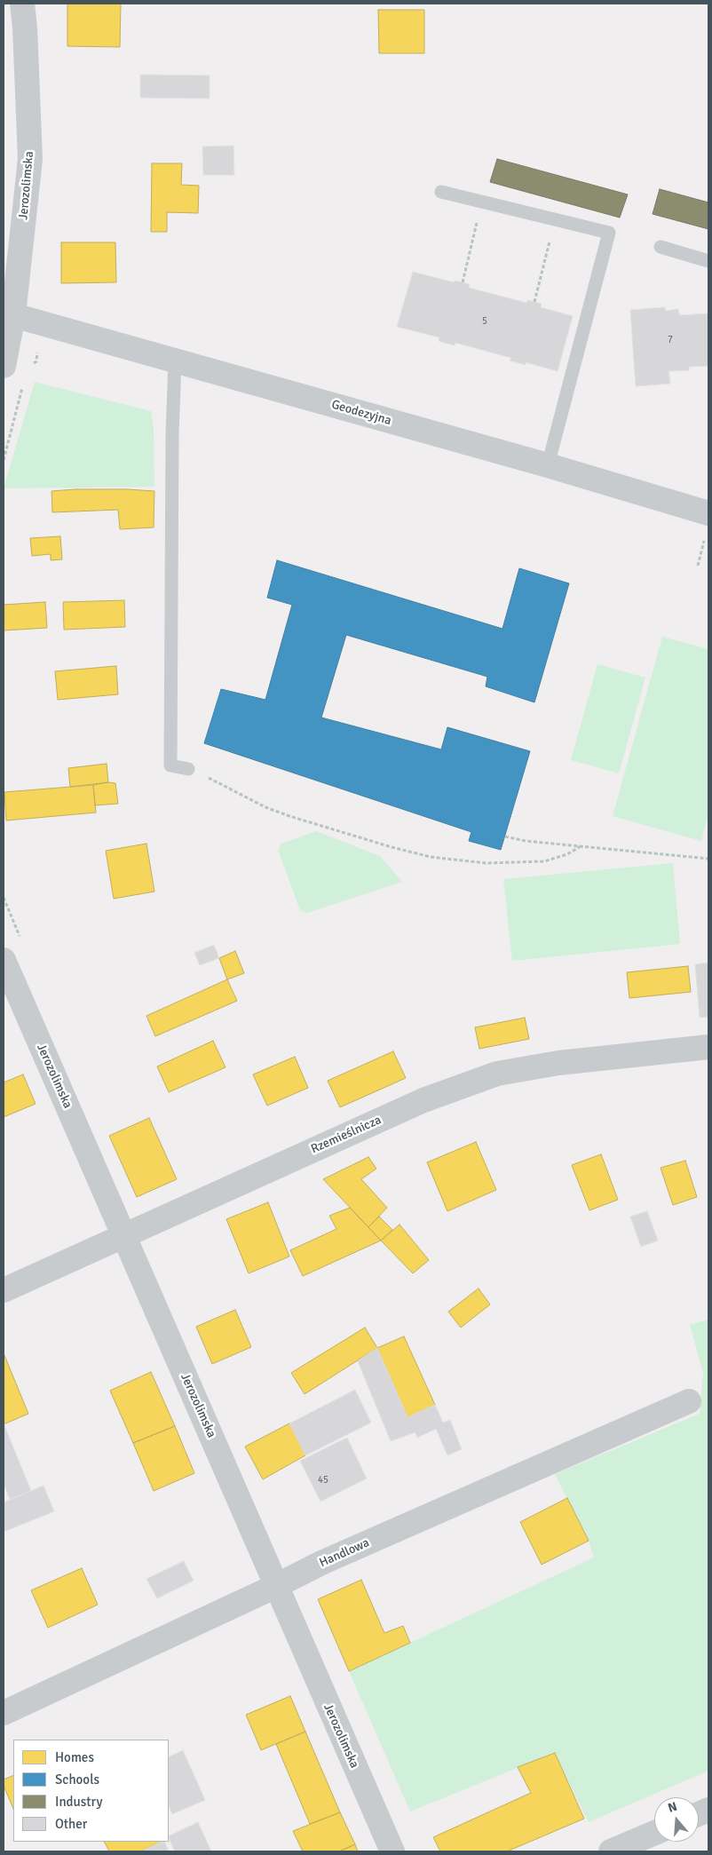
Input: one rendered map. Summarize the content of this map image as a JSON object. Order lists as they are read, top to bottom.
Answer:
{
  "streets": {
    "street": [
      "Jerozolimska",
      "Geodezyjna",
      "Rzemieślnicza",
      "Handlowa"
    ]
  },
  "crossings": [
    ["Jerozolimska", "Geodezyjna"],
    ["Jerozolimska", "Rzemieślnicza"],
    ["Jerozolimska", "Handlowa"]
  ],
  "house_numbers": ["5", "7", "45"],
  "legend": [
    "Homes",
    "Schools",
    "Industry",
    "Other"
  ],
  "north": "top"
}
